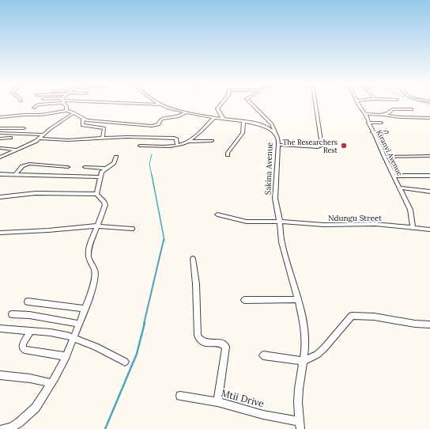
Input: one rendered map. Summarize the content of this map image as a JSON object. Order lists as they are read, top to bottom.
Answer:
{
  "streets": {
    "street": [
      "Kiranyi Avenue",
      "Sakina Avenue",
      "Ndungu Street",
      "Mtii Drive"
    ]
  },
  "crossings": [
    ["Kiranyi Avenue", "Ndungu Street"],
    ["Sakina Avenue", "Ndungu Street"],
    ["Sakina Avenue", "Mtii Drive"]
  ],
  "places": ["The Researchers Rest"]
}
